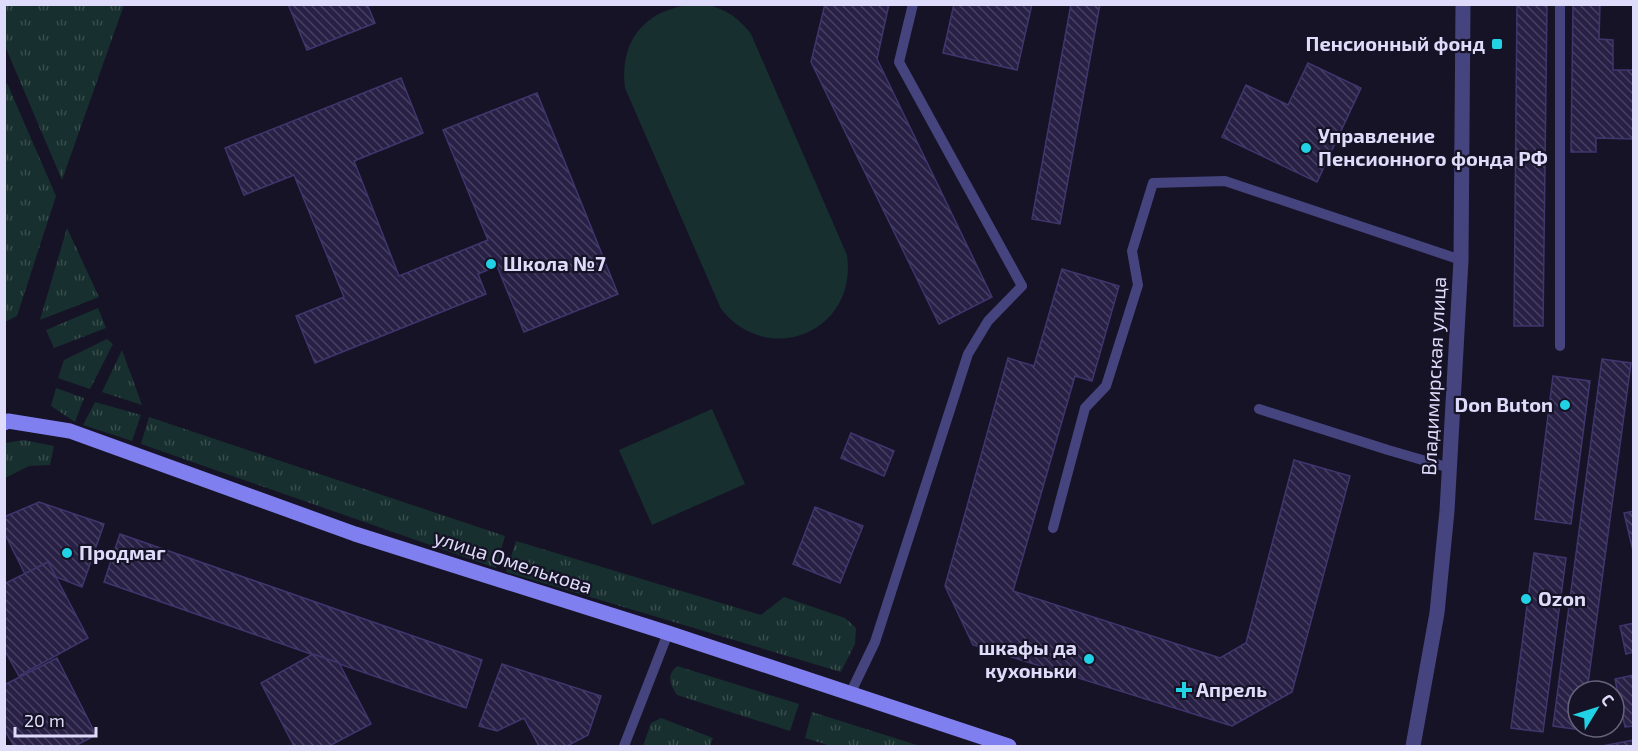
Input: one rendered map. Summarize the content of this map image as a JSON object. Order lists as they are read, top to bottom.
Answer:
{
  "streets": {
    "street": ["Владимирская улица", "улица Омелькова"]
  },
  "places": {
    "transit": ["Пенсионный фонд"],
    "other": [
      "Управление Пенсионного фонда РФ",
      "Школа №7",
      "Don Buton",
      "Продмаг",
      "Ozon",
      "шкафы да кухоньки"
    ],
    "health": ["Апрель"]
  },
  "scale_bar": "20 m",
  "north": "top right"
}
